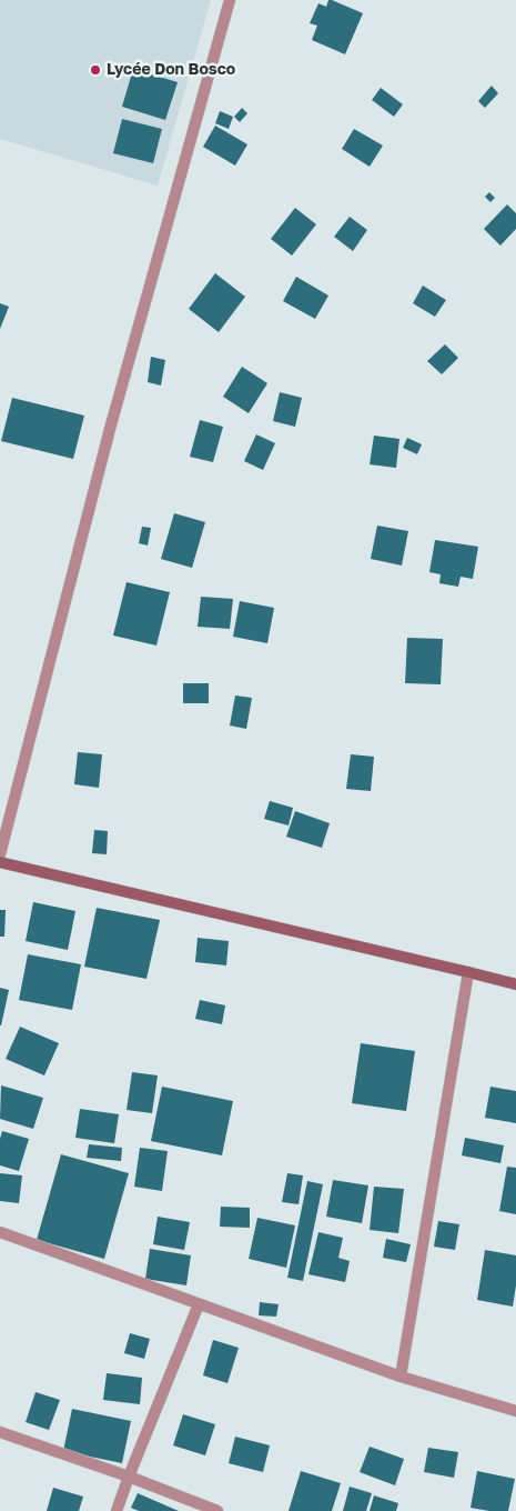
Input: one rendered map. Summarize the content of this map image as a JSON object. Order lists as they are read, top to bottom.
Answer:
{
  "places": ["Lycée Don Bosco"]
}
